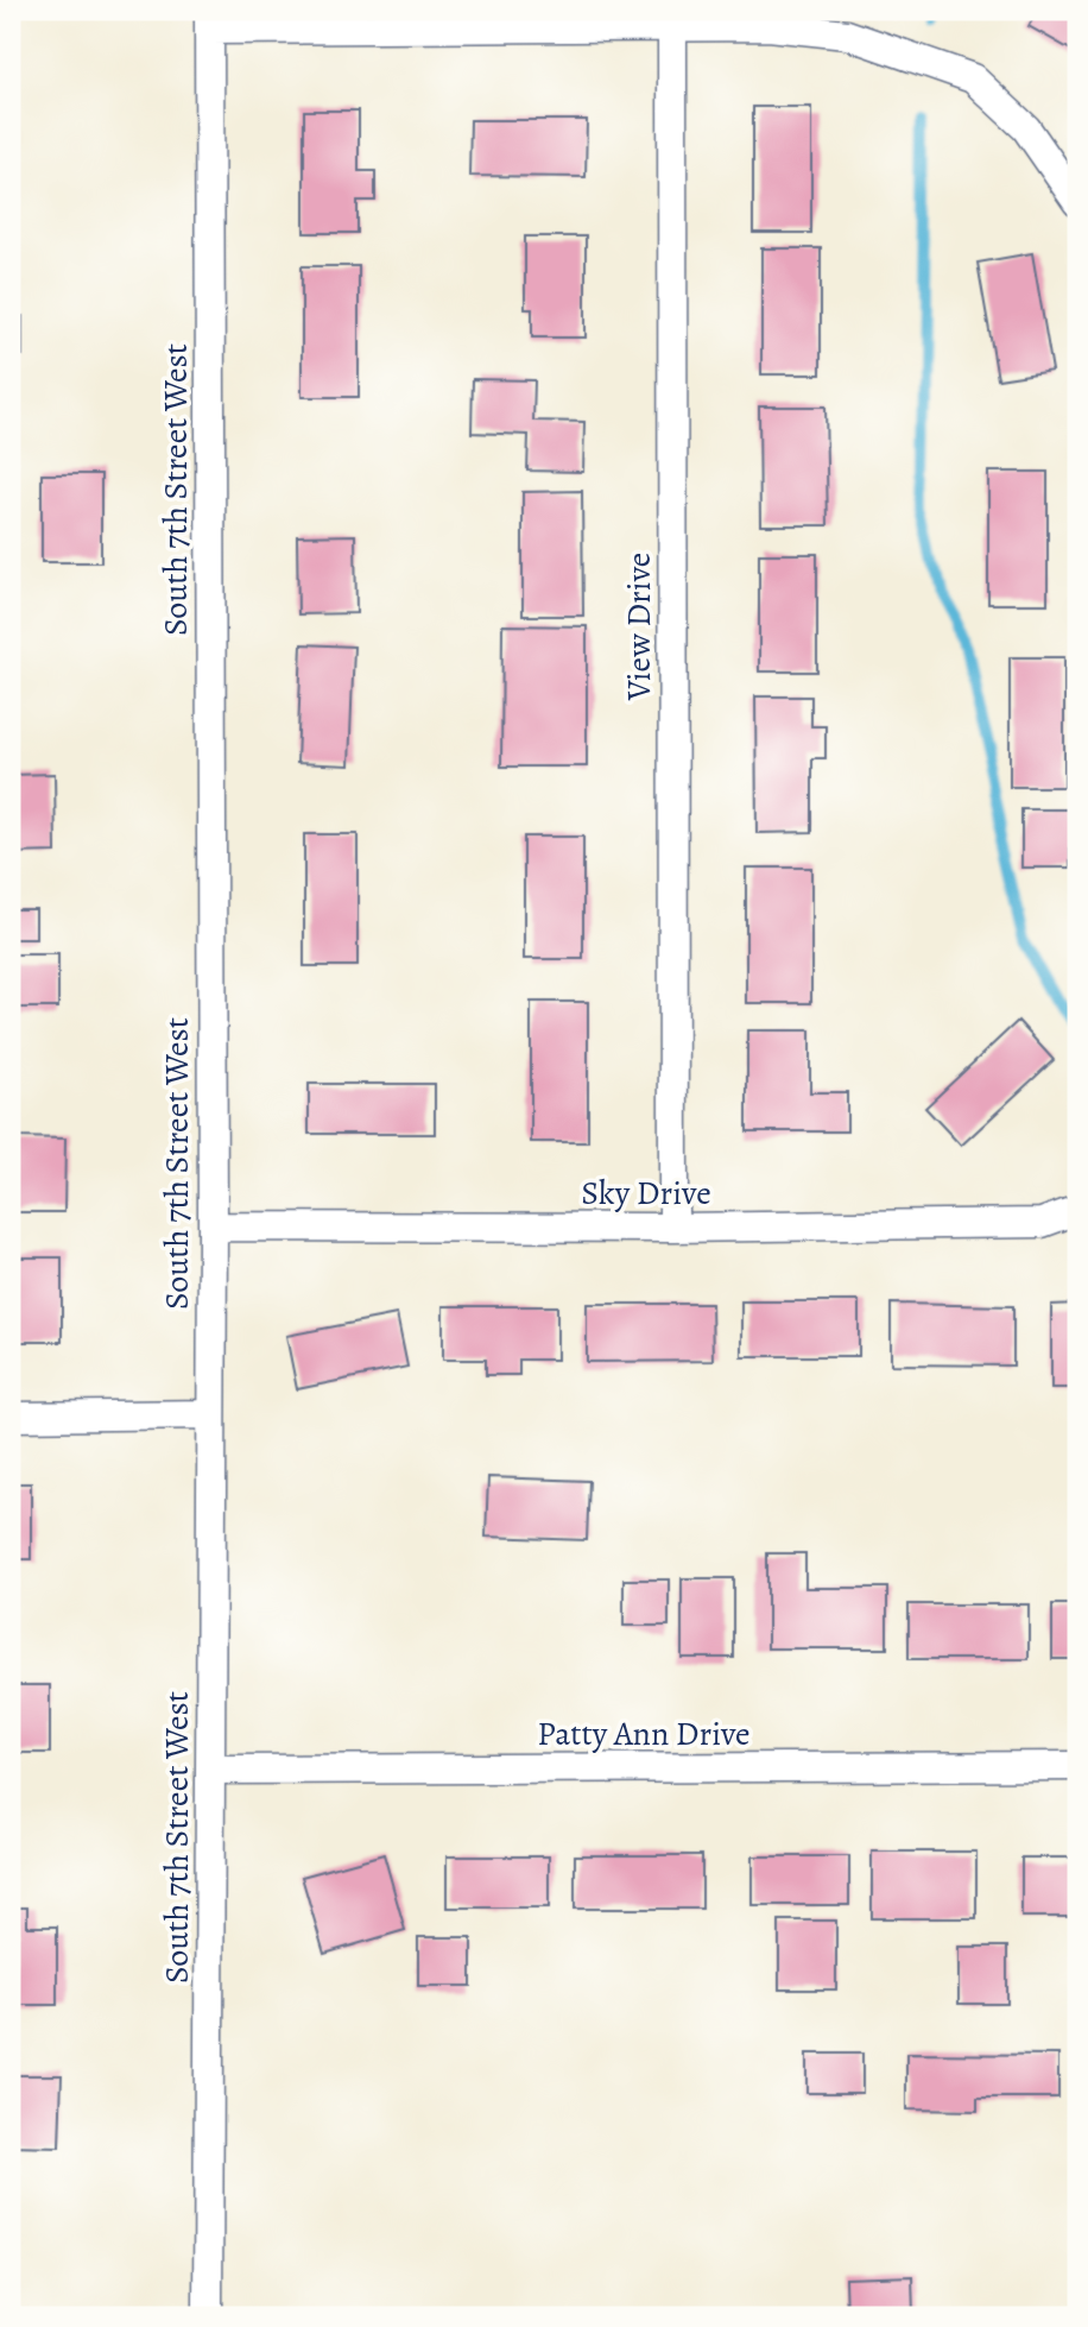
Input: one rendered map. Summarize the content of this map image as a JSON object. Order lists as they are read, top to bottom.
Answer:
{
  "streets": {
    "street": [
      "South 7th Street West",
      "View Drive",
      "Sky Drive",
      "Patty Ann Drive"
    ]
  },
  "crossings": [
    ["South 7th Street West", "Sky Drive"],
    ["South 7th Street West", "Patty Ann Drive"],
    ["View Drive", "Sky Drive"]
  ]
}
